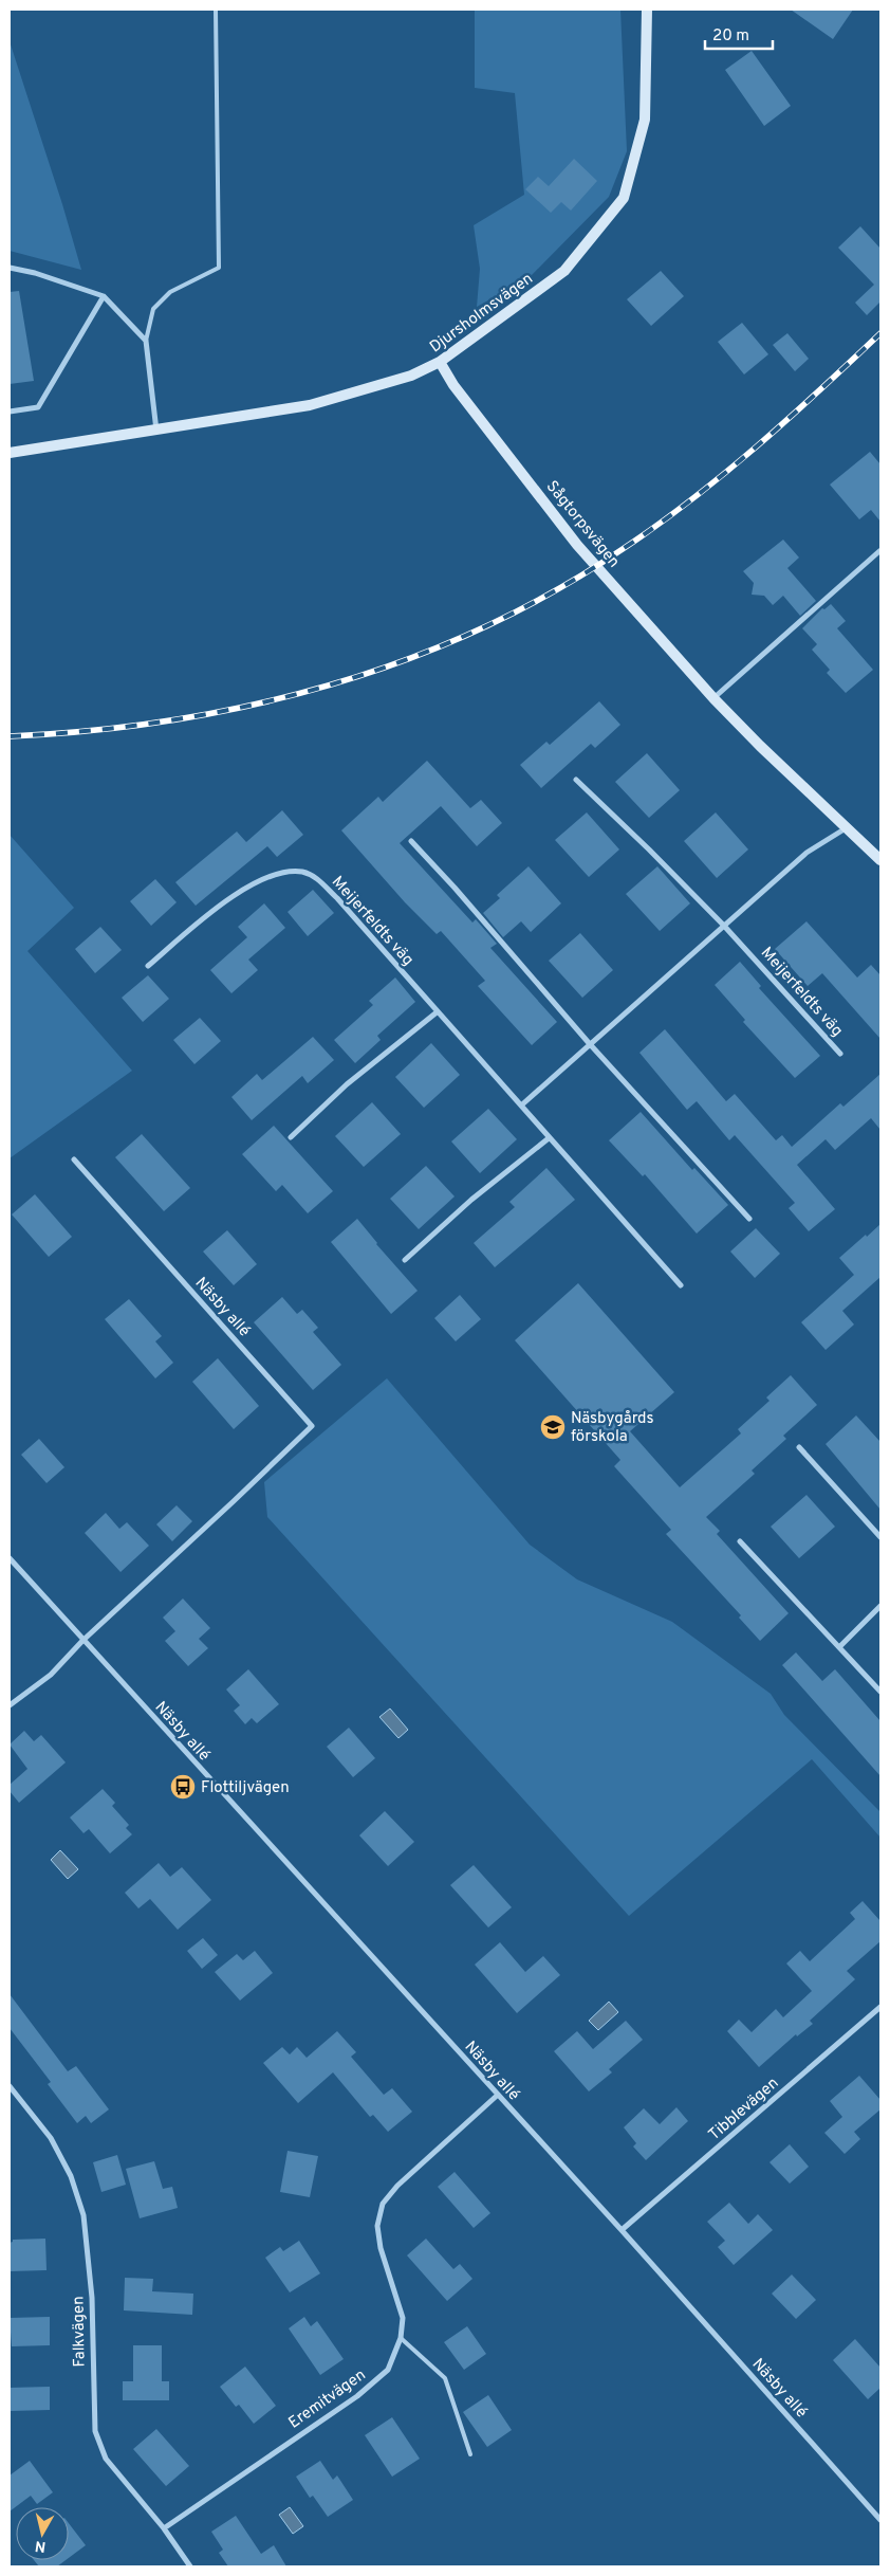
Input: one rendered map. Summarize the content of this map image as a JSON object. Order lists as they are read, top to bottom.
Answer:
{
  "streets": {
    "street": [
      "Djursholmsvägen",
      "Sågtorpsvägen",
      "Meijerfeldts väg",
      "Näsby allé",
      "Tibblevägen",
      "Falkvägen",
      "Eremitvägen"
    ]
  },
  "crossings": [
    ["Djursholmsvägen", "Sågtorpsvägen"],
    ["Näsby allé", "Tibblevägen"],
    ["Näsby allé", "Eremitvägen"],
    ["Falkvägen", "Eremitvägen"]
  ],
  "places": {
    "school or university": ["Näsbygårds förskola"],
    "bus stop": ["Flottiljvägen"]
  },
  "scale_bar": "20 m",
  "north": "bottom"
}
